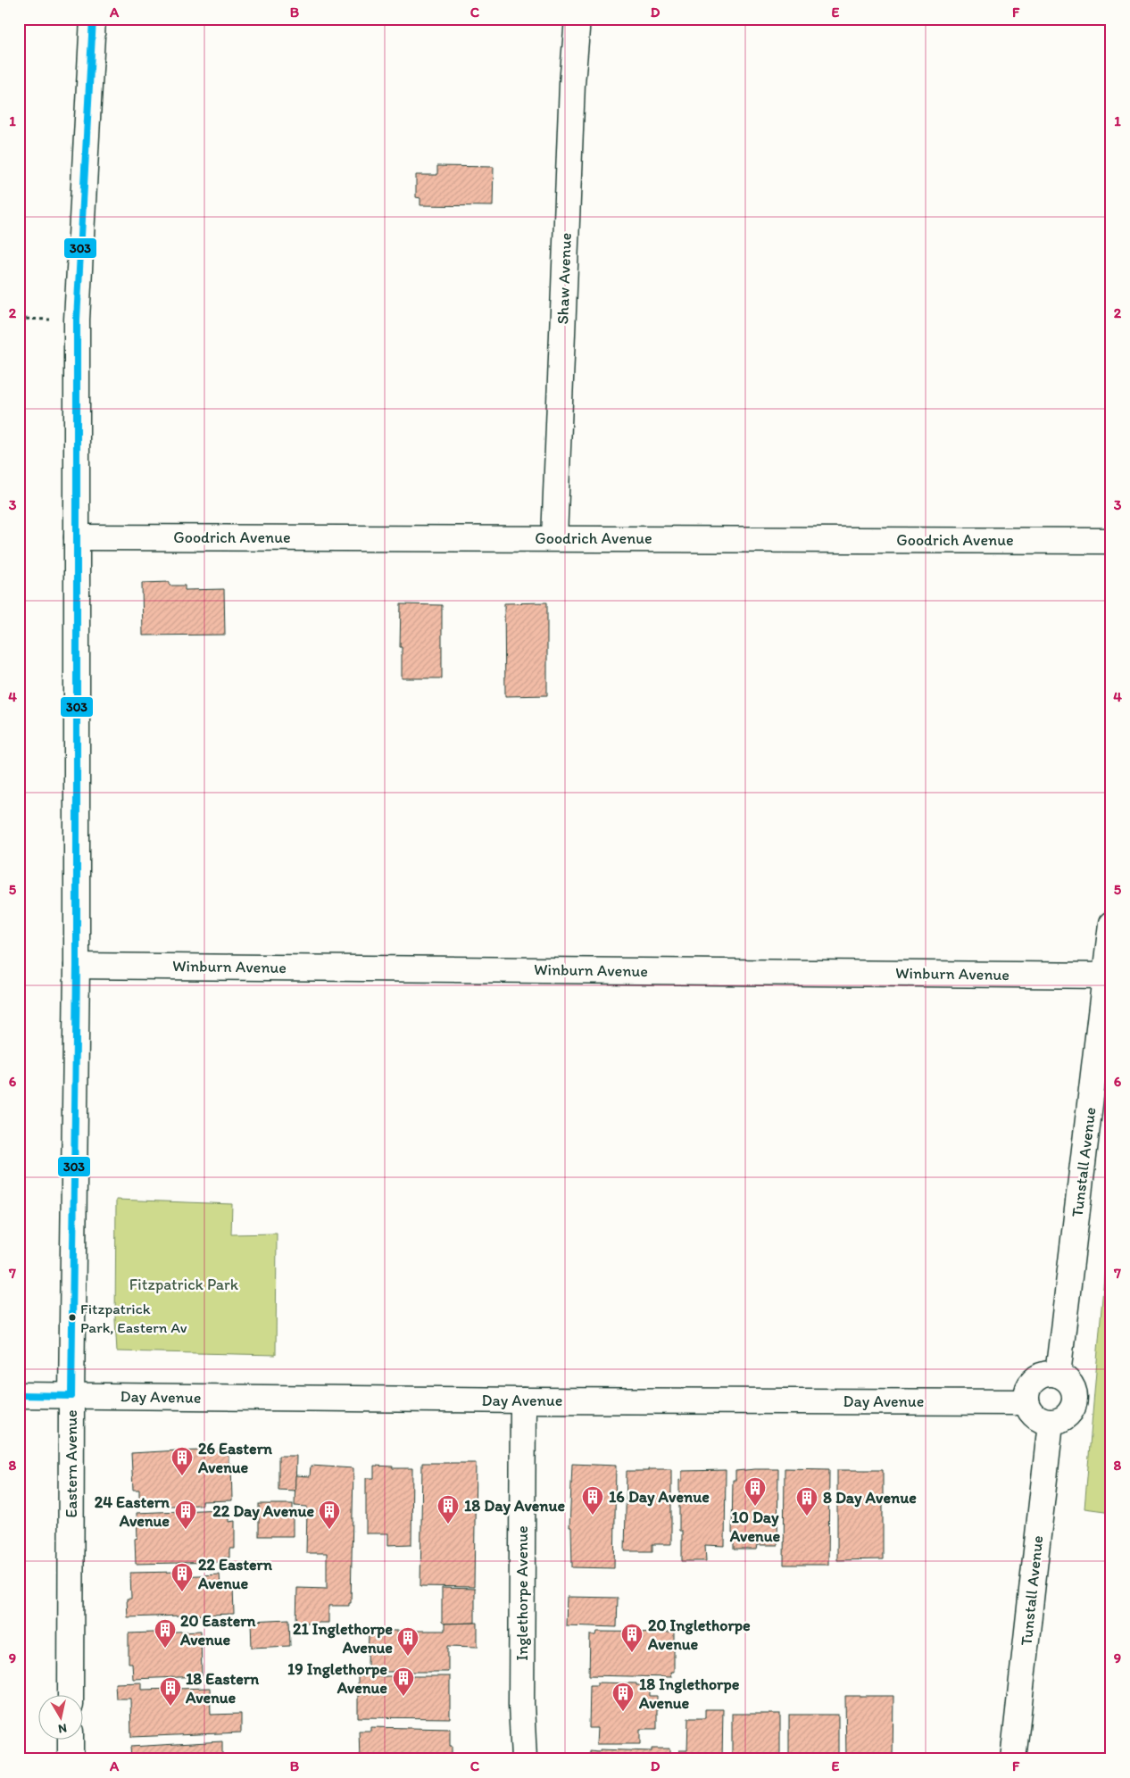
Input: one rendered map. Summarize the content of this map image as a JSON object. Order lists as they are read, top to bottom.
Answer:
{
  "streets": {
    "street": [
      "Shaw Avenue",
      "Goodrich Avenue",
      "Winburn Avenue",
      "Tunstall Avenue",
      "Day Avenue",
      "Eastern Avenue",
      "Inglethorpe Avenue"
    ]
  },
  "crossings": [
    ["Shaw Avenue", "Goodrich Avenue"],
    ["Goodrich Avenue", "Eastern Avenue"],
    ["Winburn Avenue", "Tunstall Avenue"],
    ["Winburn Avenue", "Eastern Avenue"],
    ["Tunstall Avenue", "Day Avenue"],
    ["Day Avenue", "Eastern Avenue"],
    ["Day Avenue", "Inglethorpe Avenue"]
  ],
  "parks": ["Fitzpatrick Park"],
  "places": {
    "other": ["Fitzpatrick Park, Eastern Av"],
    "building": [
      "26 Eastern Avenue",
      "10 Day Avenue",
      "16 Day Avenue",
      "8 Day Avenue",
      "18 Day Avenue",
      "24 Eastern Avenue",
      "22 Day Avenue",
      "22 Eastern Avenue",
      "20 Eastern Avenue",
      "20 Inglethorpe Avenue",
      "21 Inglethorpe Avenue",
      "19 Inglethorpe Avenue",
      "18 Eastern Avenue",
      "18 Inglethorpe Avenue"
    ]
  },
  "lines": ["transit line 303"],
  "north": "bottom",
  "grid": {
    "columns": [
      "A",
      "B",
      "C",
      "D",
      "E",
      "F"
    ],
    "rows": [
      "1",
      "2",
      "3",
      "4",
      "5",
      "6",
      "7",
      "8",
      "9"
    ]
  }
}
